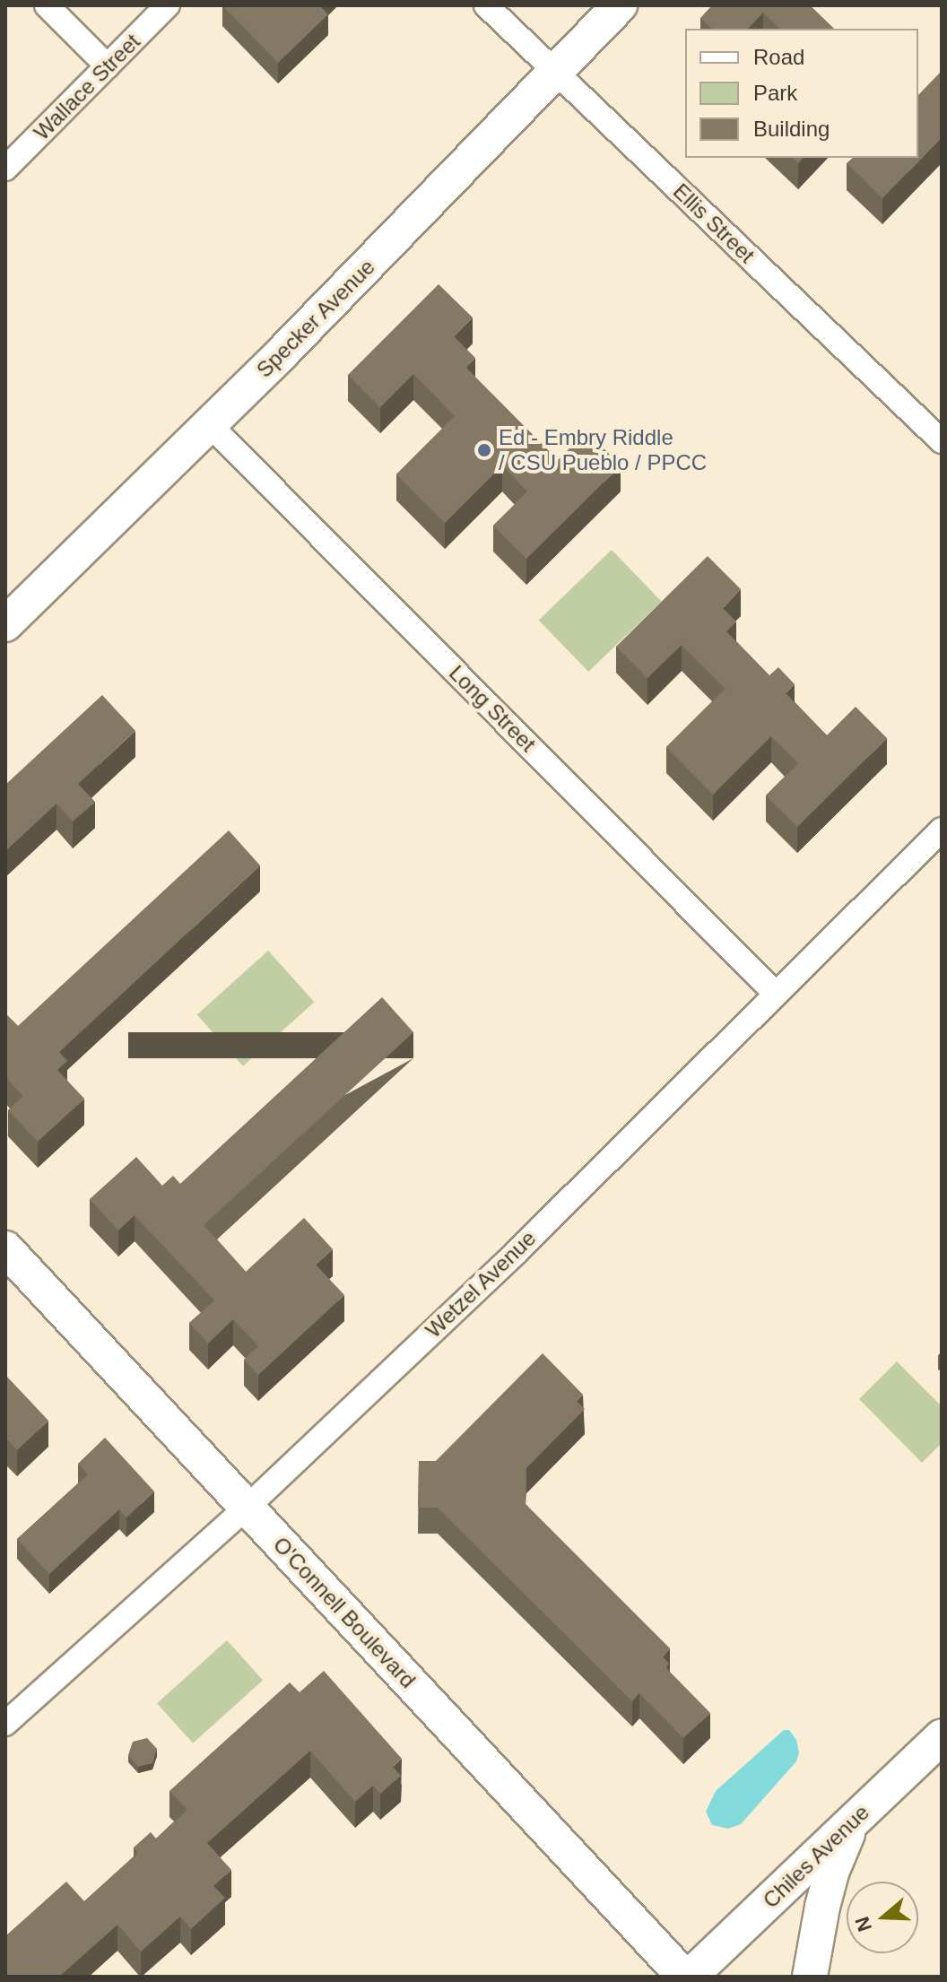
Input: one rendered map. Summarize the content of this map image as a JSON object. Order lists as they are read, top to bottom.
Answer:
{
  "streets": {
    "street": [
      "Wallace Street",
      "Ellis Street",
      "Specker Avenue",
      "Long Street",
      "Wetzel Avenue",
      "O'Connell Boulevard",
      "Chiles Avenue"
    ]
  },
  "crossings": [
    ["Ellis Street", "Specker Avenue"],
    ["Specker Avenue", "Long Street"],
    ["Long Street", "Wetzel Avenue"],
    ["Wetzel Avenue", "O'Connell Boulevard"],
    ["O'Connell Boulevard", "Chiles Avenue"]
  ],
  "places": ["Ed - Embry Riddle / CSU Pueblo / PPCC"],
  "legend": ["Road", "Park", "Building"],
  "north": "left"
}
